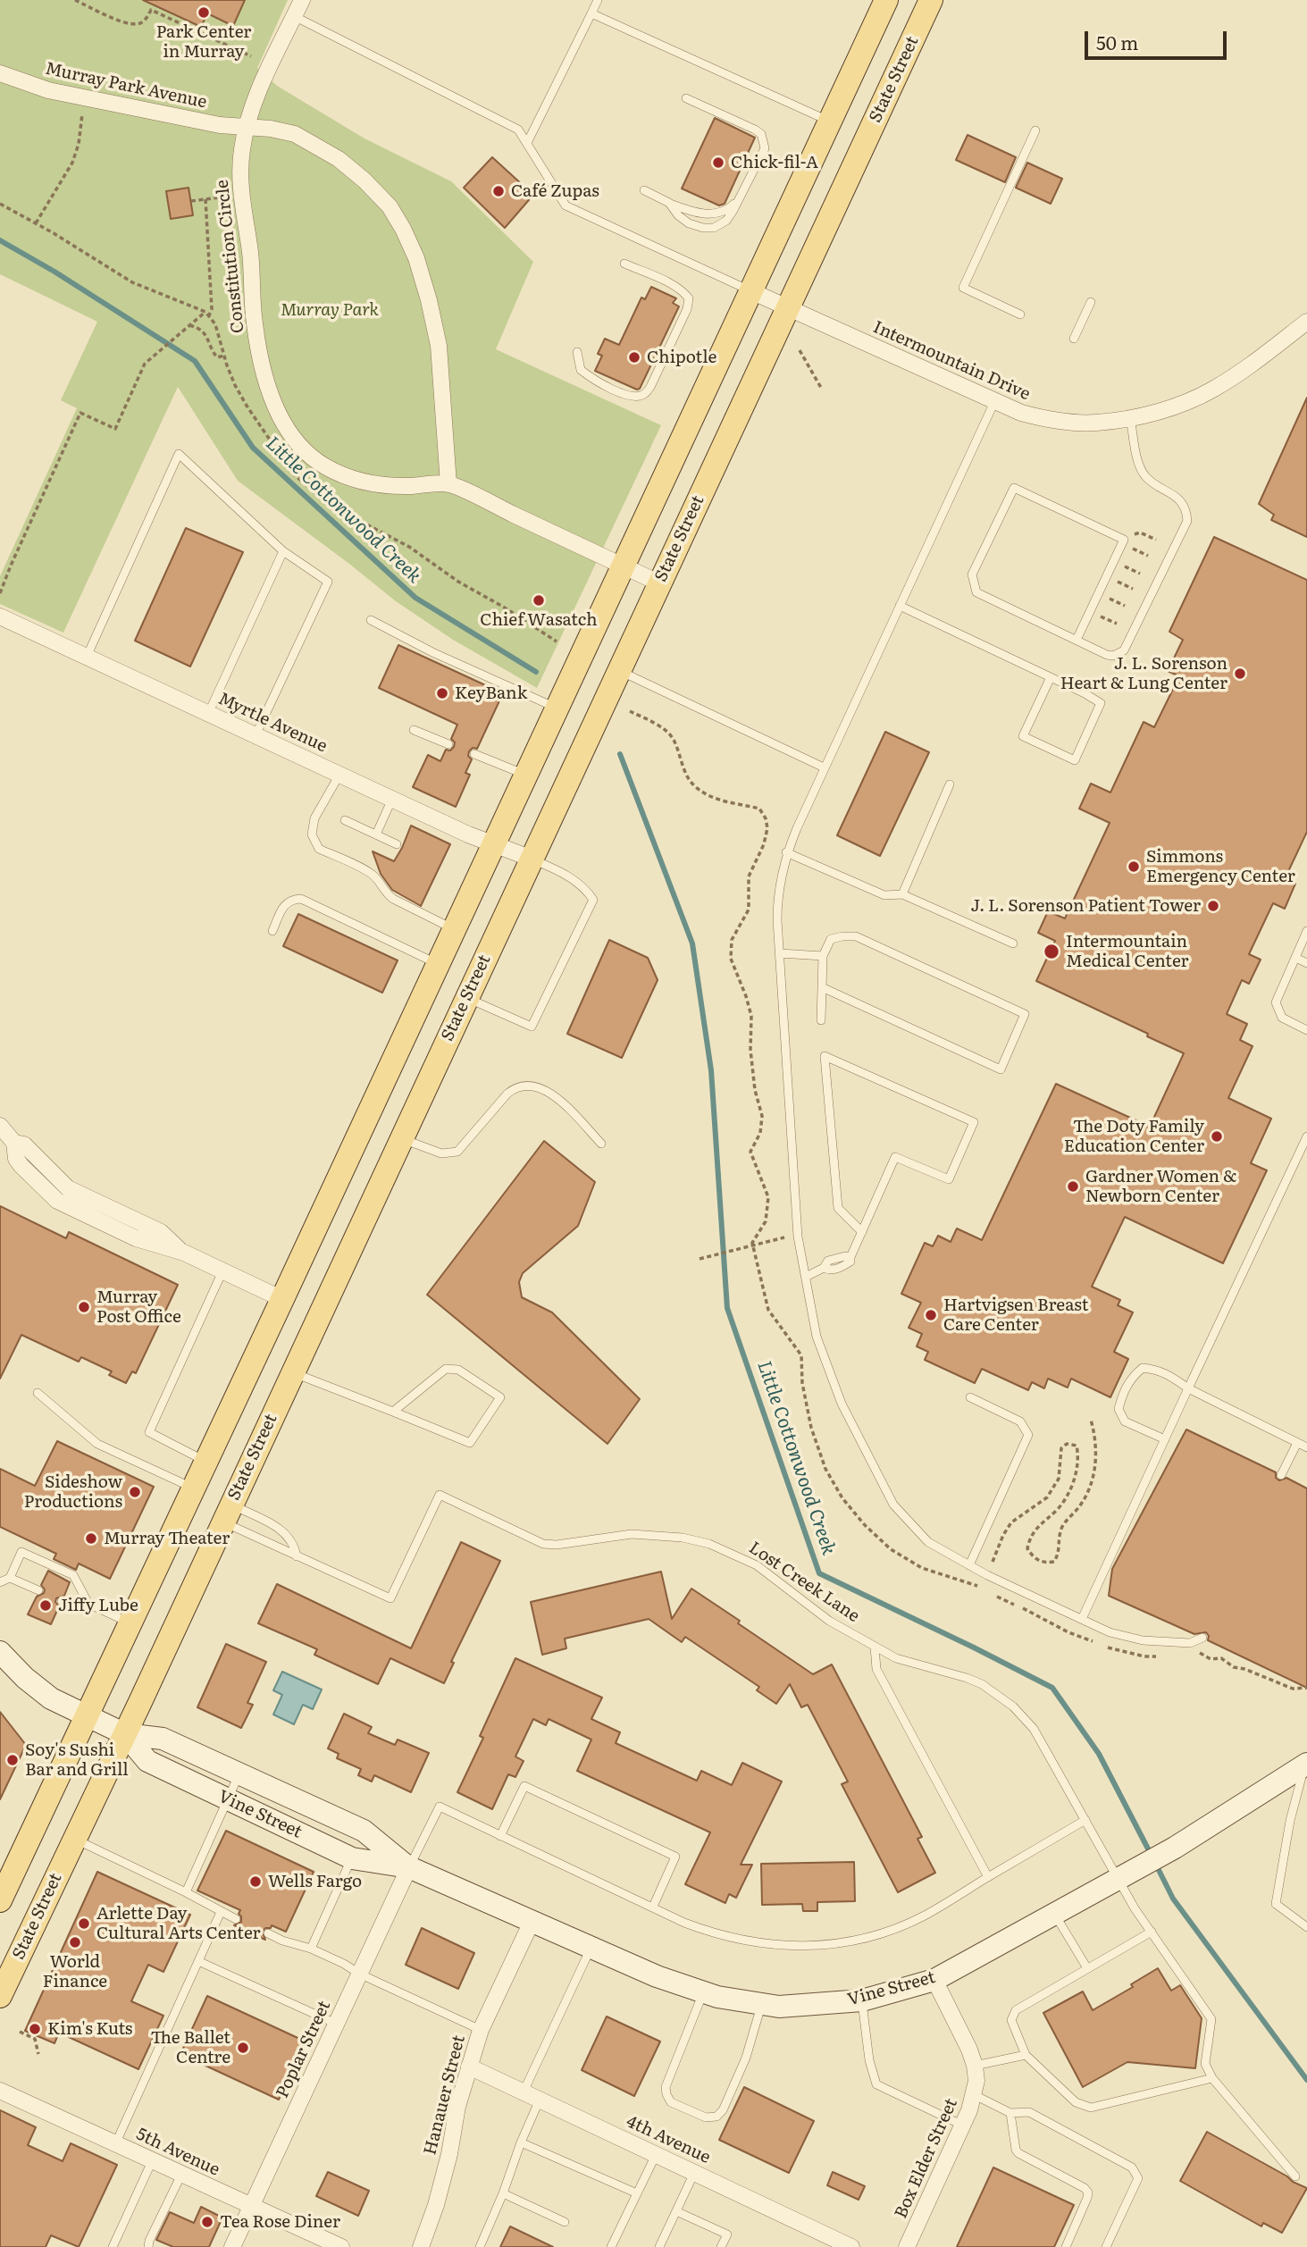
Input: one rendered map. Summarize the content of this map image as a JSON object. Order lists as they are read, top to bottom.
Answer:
{
  "streets": {
    "main road": ["State Street"],
    "street": [
      "Murray Park Avenue",
      "Constitution Circle",
      "Intermountain Drive",
      "Myrtle Avenue",
      "Vine Street",
      "Poplar Street",
      "Hanauer Street",
      "4th Avenue",
      "5th Avenue",
      "Box Elder Street"
    ],
    "lane": ["Lost Creek Lane"]
  },
  "crossings": [
    ["State Street", "Constitution Circle"],
    ["State Street", "Intermountain Drive"],
    ["State Street", "Myrtle Avenue"],
    ["State Street", "Lost Creek Lane"],
    ["State Street", "Vine Street"],
    ["Murray Park Avenue", "Constitution Circle"],
    ["Lost Creek Lane", "Vine Street"],
    ["Vine Street", "Poplar Street"],
    ["Vine Street", "Hanauer Street"],
    ["Vine Street", "Box Elder Street"],
    ["Poplar Street", "5th Avenue"],
    ["Hanauer Street", "4th Avenue"]
  ],
  "water": ["Little Cottonwood Creek"],
  "parks": ["Murray Park"],
  "places": [
    "Park Center in Murray",
    "Chick-fil-A",
    "Café Zupas",
    "Chipotle",
    "Chief Wasatch",
    "J. L. Sorenson Heart & Lung Center",
    "KeyBank",
    "Simmons Emergency Center",
    "J. L. Sorenson Patient Tower",
    "Intermountain Medical Center",
    "The Doty Family Education Center",
    "Gardner Women & Newborn Center",
    "Murray Post Office",
    "Hartvigsen Breast Care Center",
    "Sideshow Productions",
    "Murray Theater",
    "Jiffy Lube",
    "Soy's Sushi Bar and Grill",
    "Wells Fargo",
    "Arlette Day Cultural Arts Center",
    "World Finance",
    "Kim's Kuts",
    "The Ballet Centre",
    "Tea Rose Diner"
  ],
  "scale_bar": "50 m"
}
